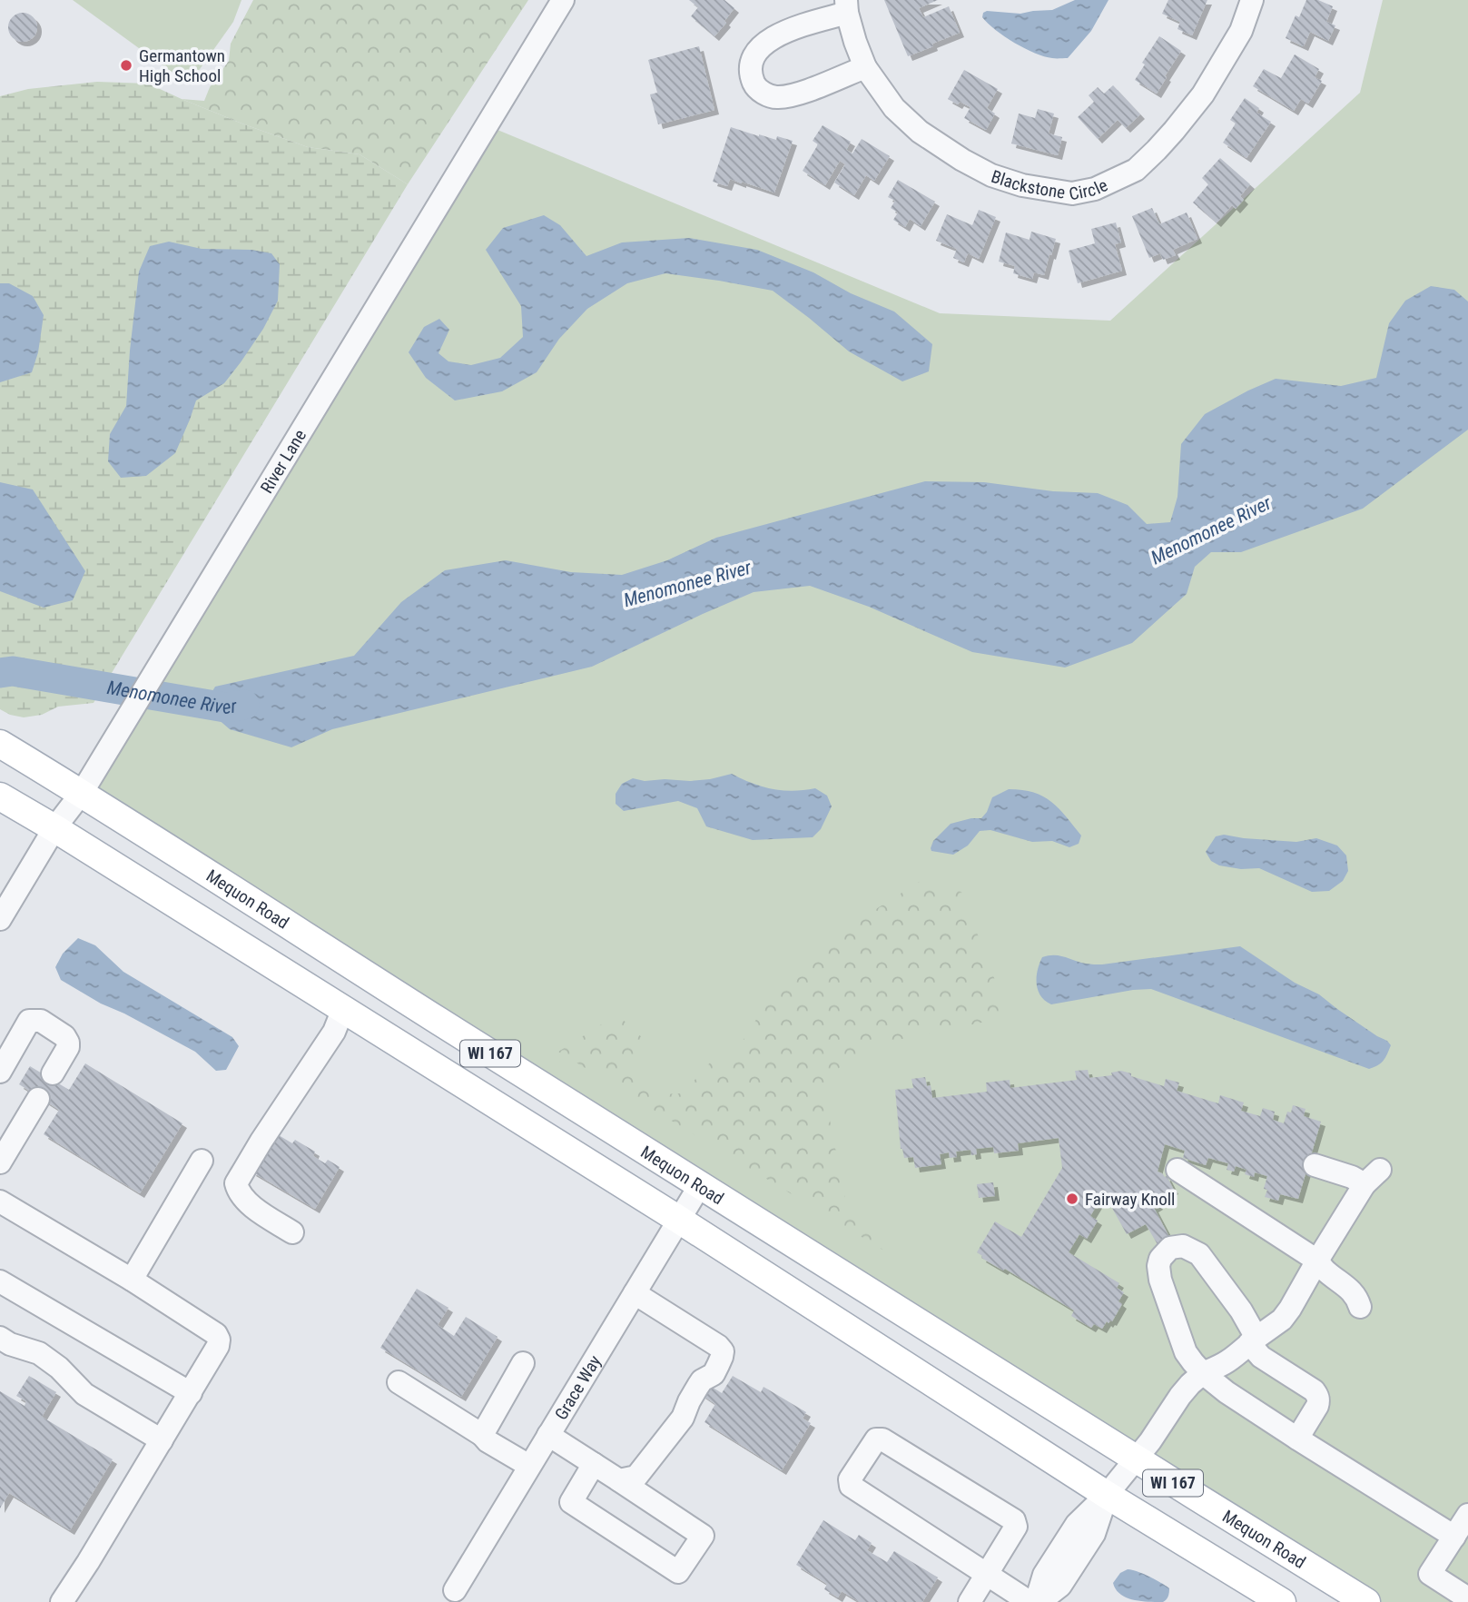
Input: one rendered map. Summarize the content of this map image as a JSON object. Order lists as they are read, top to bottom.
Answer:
{
  "streets": {
    "main road": ["Mequon Road", "WI 167"],
    "street": ["Blackstone Circle", "River Lane", "Grace Way"]
  },
  "crossings": [
    ["River Lane", "Mequon Road"],
    ["River Lane", "WI 167"],
    ["Mequon Road", "Grace Way"],
    ["WI 167", "Grace Way"]
  ],
  "water": ["Menomonee River"],
  "places": ["Germantown High School", "Fairway Knoll"]
}
